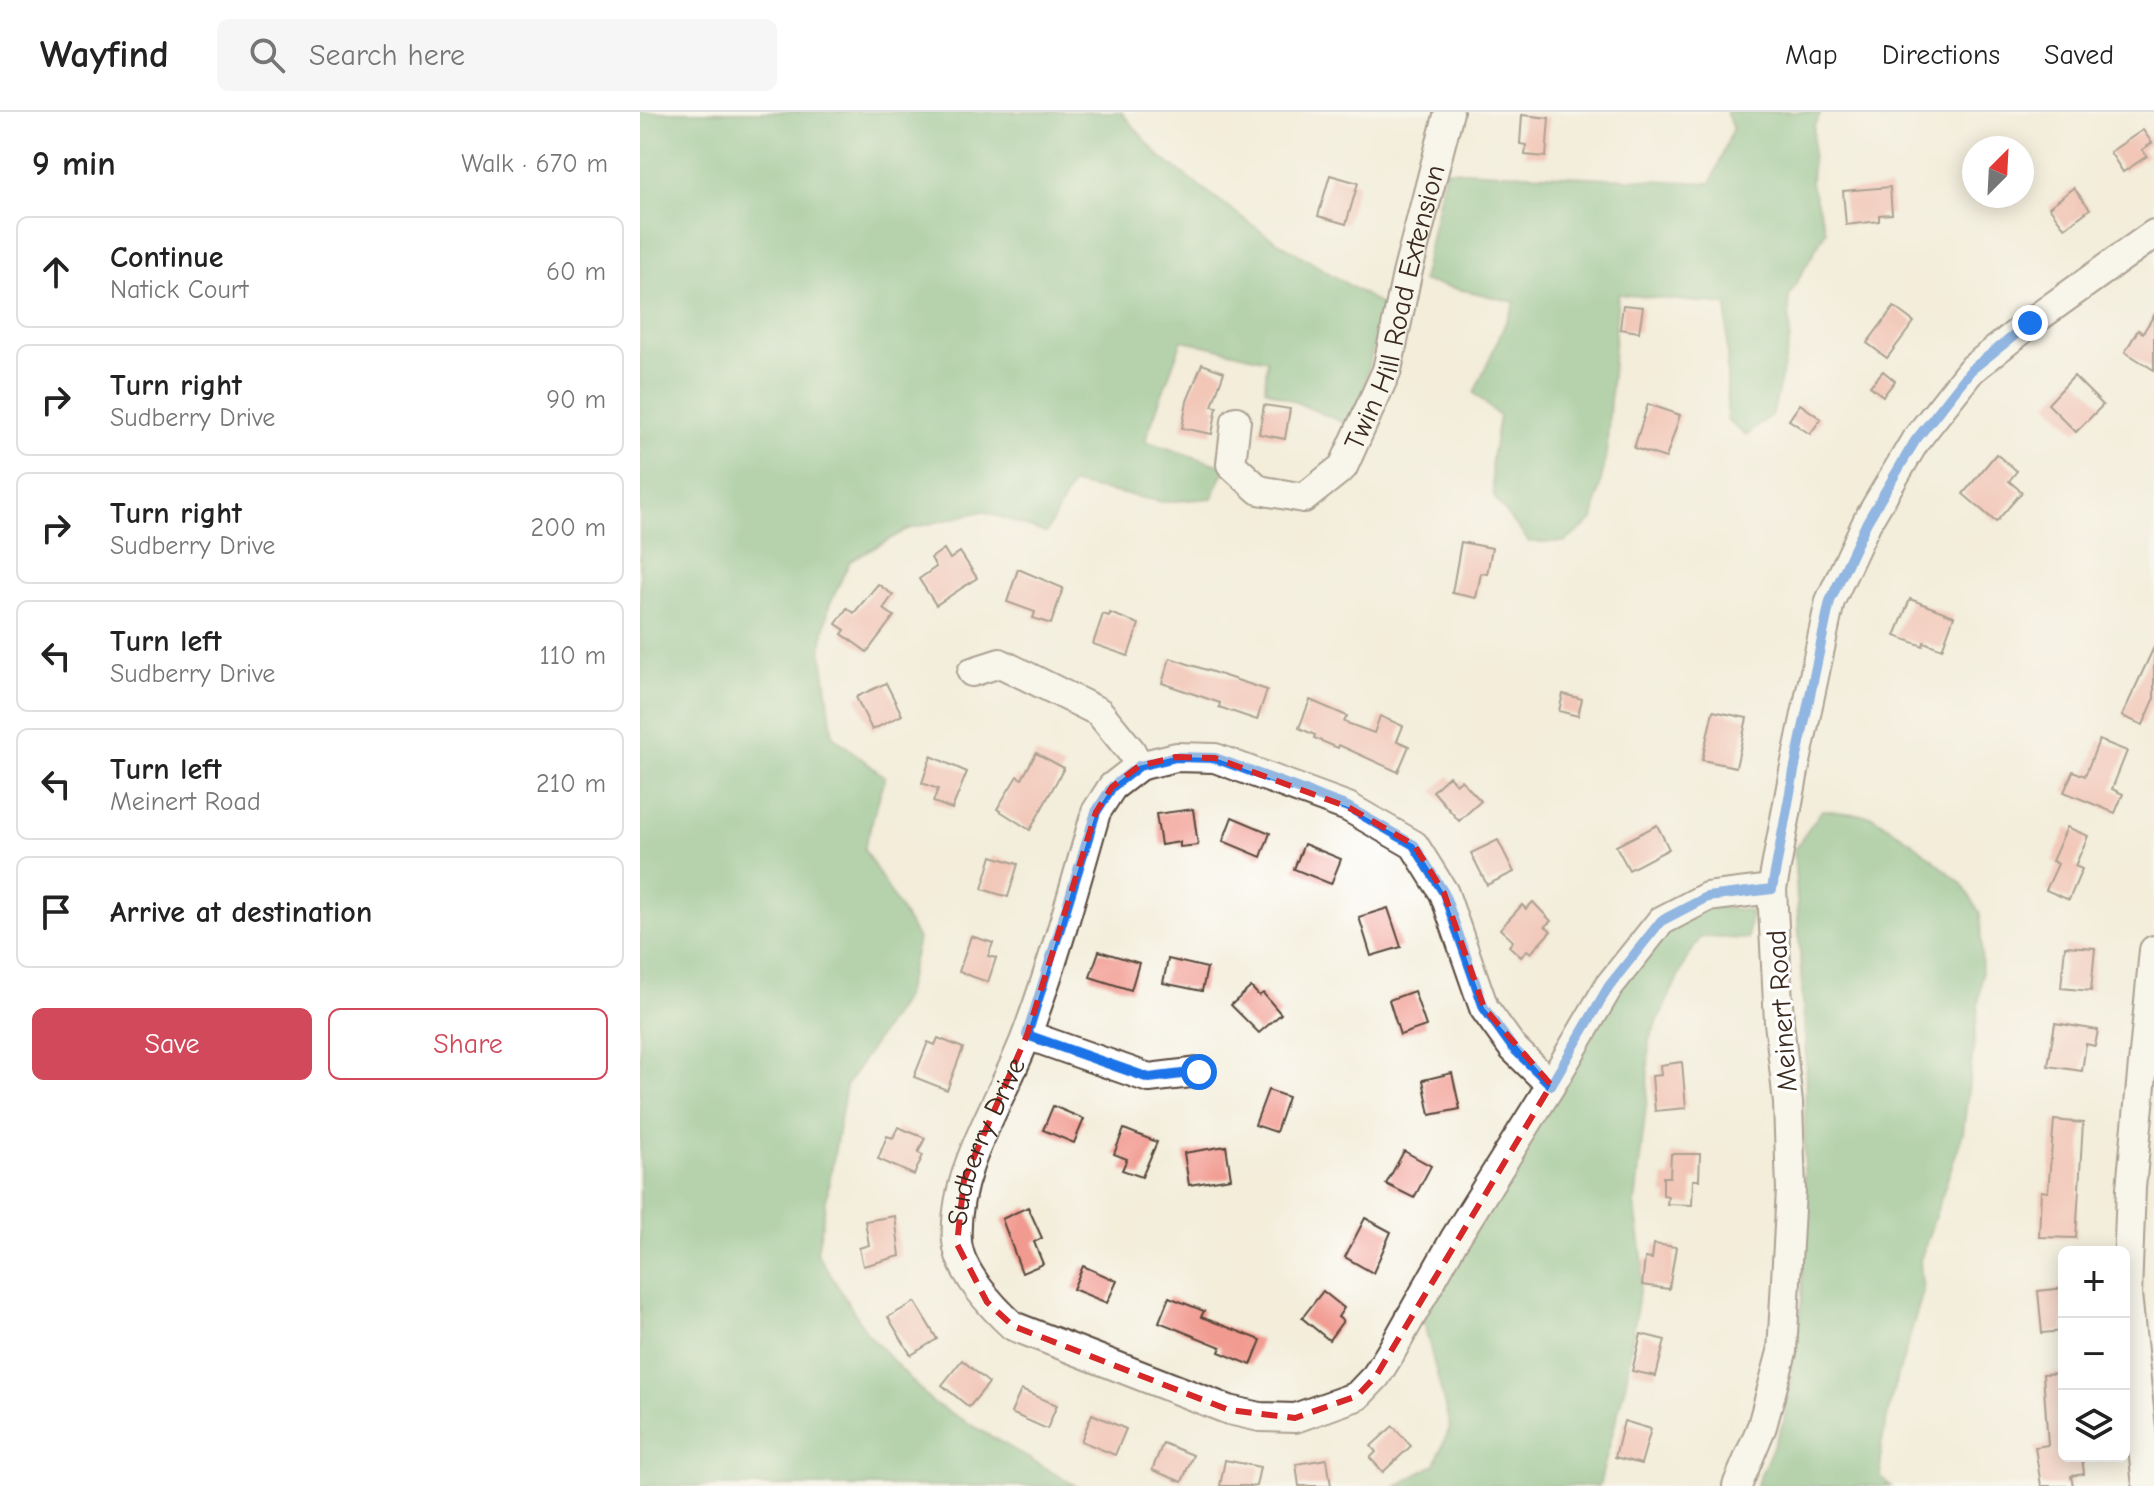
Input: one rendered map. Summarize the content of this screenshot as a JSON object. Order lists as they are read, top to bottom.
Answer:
{
  "streets": {
    "street": ["Twin Hill Road Extension", "Meinert Road", "Sudberry Drive"]
  },
  "crossings": [
    ["Meinert Road", "Sudberry Drive"]
  ],
  "north": "top right",
  "page": {
    "header": "Wayfind",
    "search": "Search here",
    "nav": ["Map", "Directions", "Saved"],
    "heading": ["9 min", "Walk · 670 m"],
    "list": [
      ["Continue", "Natick Court", "60 m"],
      ["Turn right", "Sudberry Drive", "90 m"],
      ["Turn right", "Sudberry Drive", "200 m"],
      ["Turn left", "Sudberry Drive", "110 m"],
      ["Turn left", "Meinert Road", "210 m"],
      "Arrive at destination"
    ],
    "buttons": ["Save", "Share"],
    "map_buttons": ["+", "−"]
  }
}
